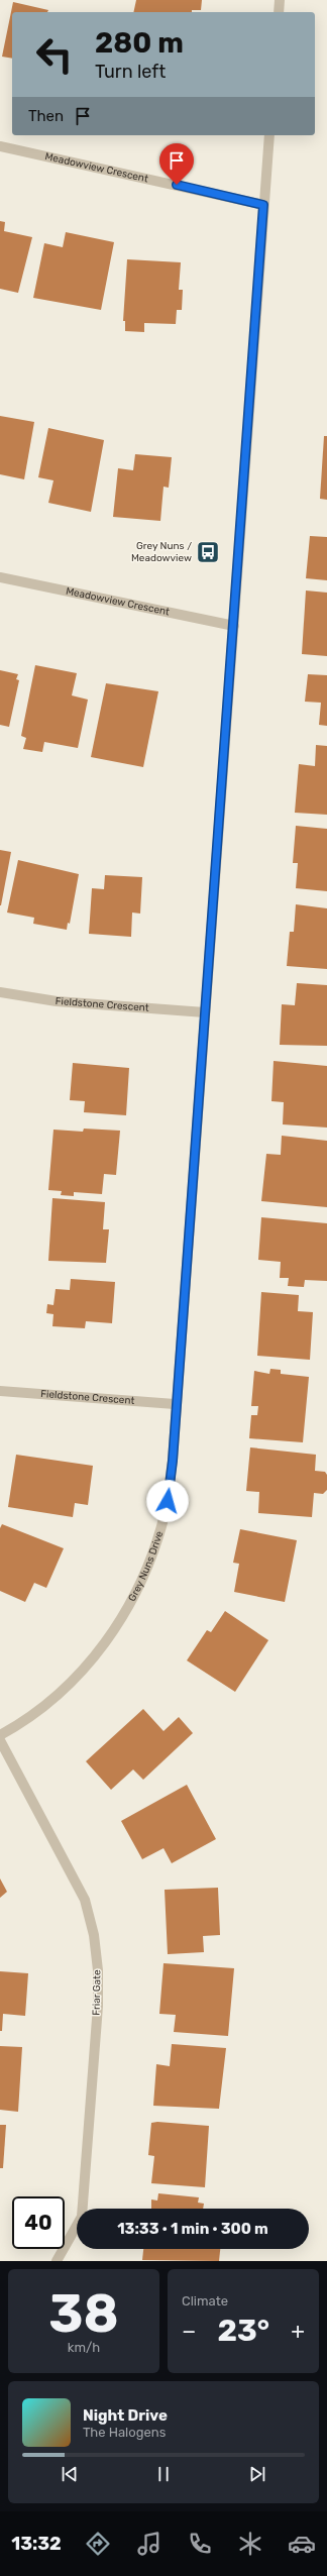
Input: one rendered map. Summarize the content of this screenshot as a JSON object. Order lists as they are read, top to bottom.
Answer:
{
  "streets": {
    "street": [
      "Meadowview Crescent",
      "Fieldstone Crescent",
      "Grey Nuns Drive",
      "Friar Gate"
    ]
  },
  "crossings": [
    ["Meadowview Crescent", "Grey Nuns Drive"],
    ["Fieldstone Crescent", "Grey Nuns Drive"]
  ],
  "places": {
    "bus stop": ["Grey Nuns / Meadowview"]
  },
  "page": {
    "turn": ["280 m", "Turn left"],
    "then": "Then",
    "limit": "40",
    "trip": "13:33 · 1 min · 300 m",
    "tile": [
      ["38", "km/h"],
      "Climate"
    ],
    "heat": ["−", "23°", "+"],
    "song": ["Night Drive", "The Halogens"],
    "tabs": "13:32"
  }
}
